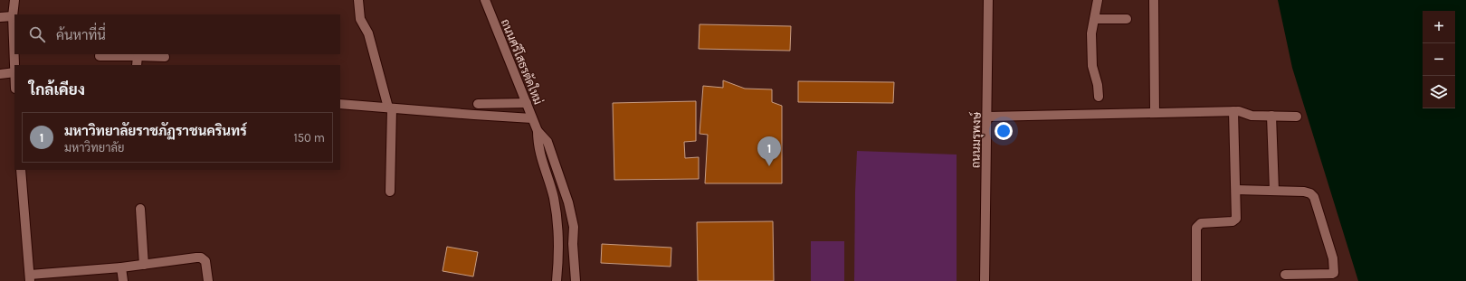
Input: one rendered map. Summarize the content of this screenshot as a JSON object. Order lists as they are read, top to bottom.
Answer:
{
  "streets": {
    "street": ["ถนนศรีโสธรตัดใหม่", "ถนนมรุพงษ์"]
  },
  "page": {
    "map_buttons": ["+", "−"],
    "search": "ค้นหาที่นี่",
    "heading": "ใกล้เคียง",
    "list": [
      {
        "mark": "1",
        "name": "มหาวิทยาลัยราชภัฏราชนครินทร์",
        "note": "มหาวิทยาลัย",
        "value": "150 m"
      }
    ],
    "pins": "1"
  }
}
